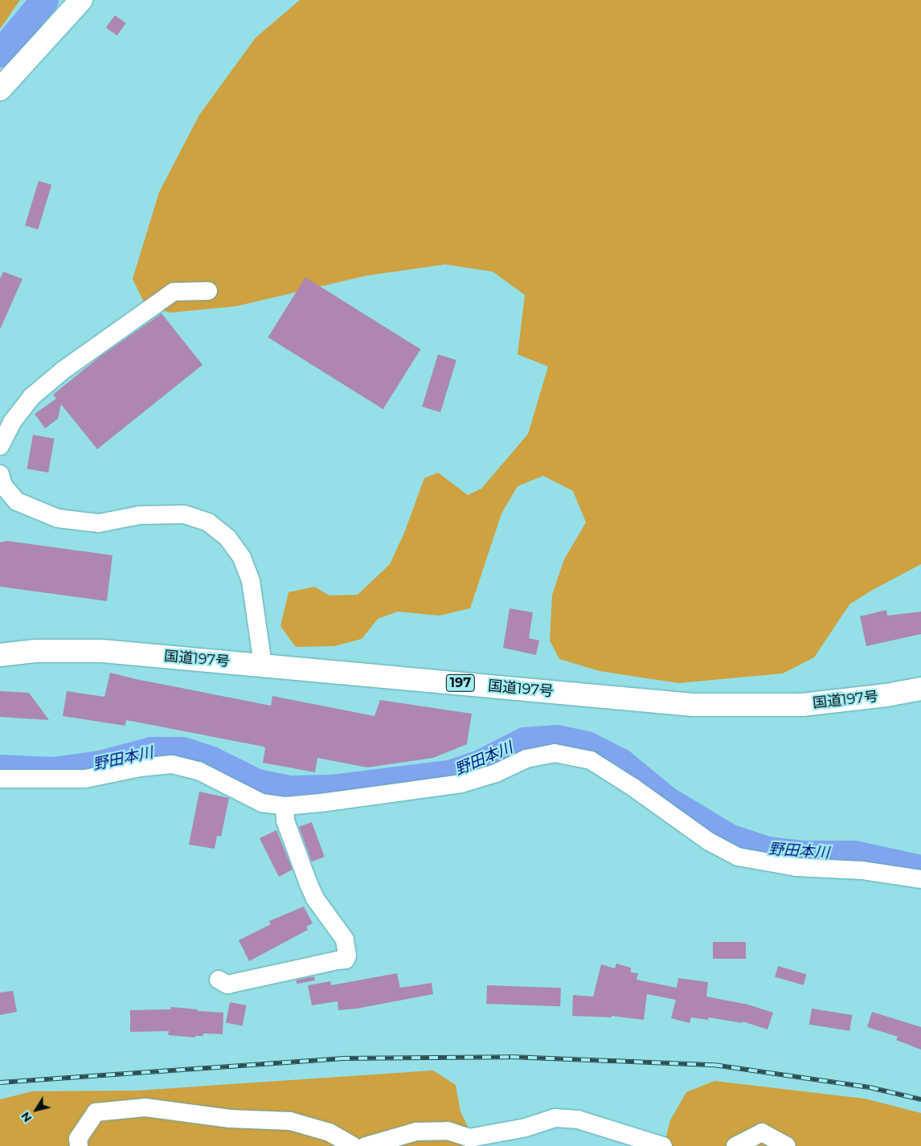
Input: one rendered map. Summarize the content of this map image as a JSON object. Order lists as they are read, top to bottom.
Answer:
{
  "streets": {
    "main road": ["国道197号", "197"]
  },
  "water": ["野田本川"],
  "north": "bottom left"
}
